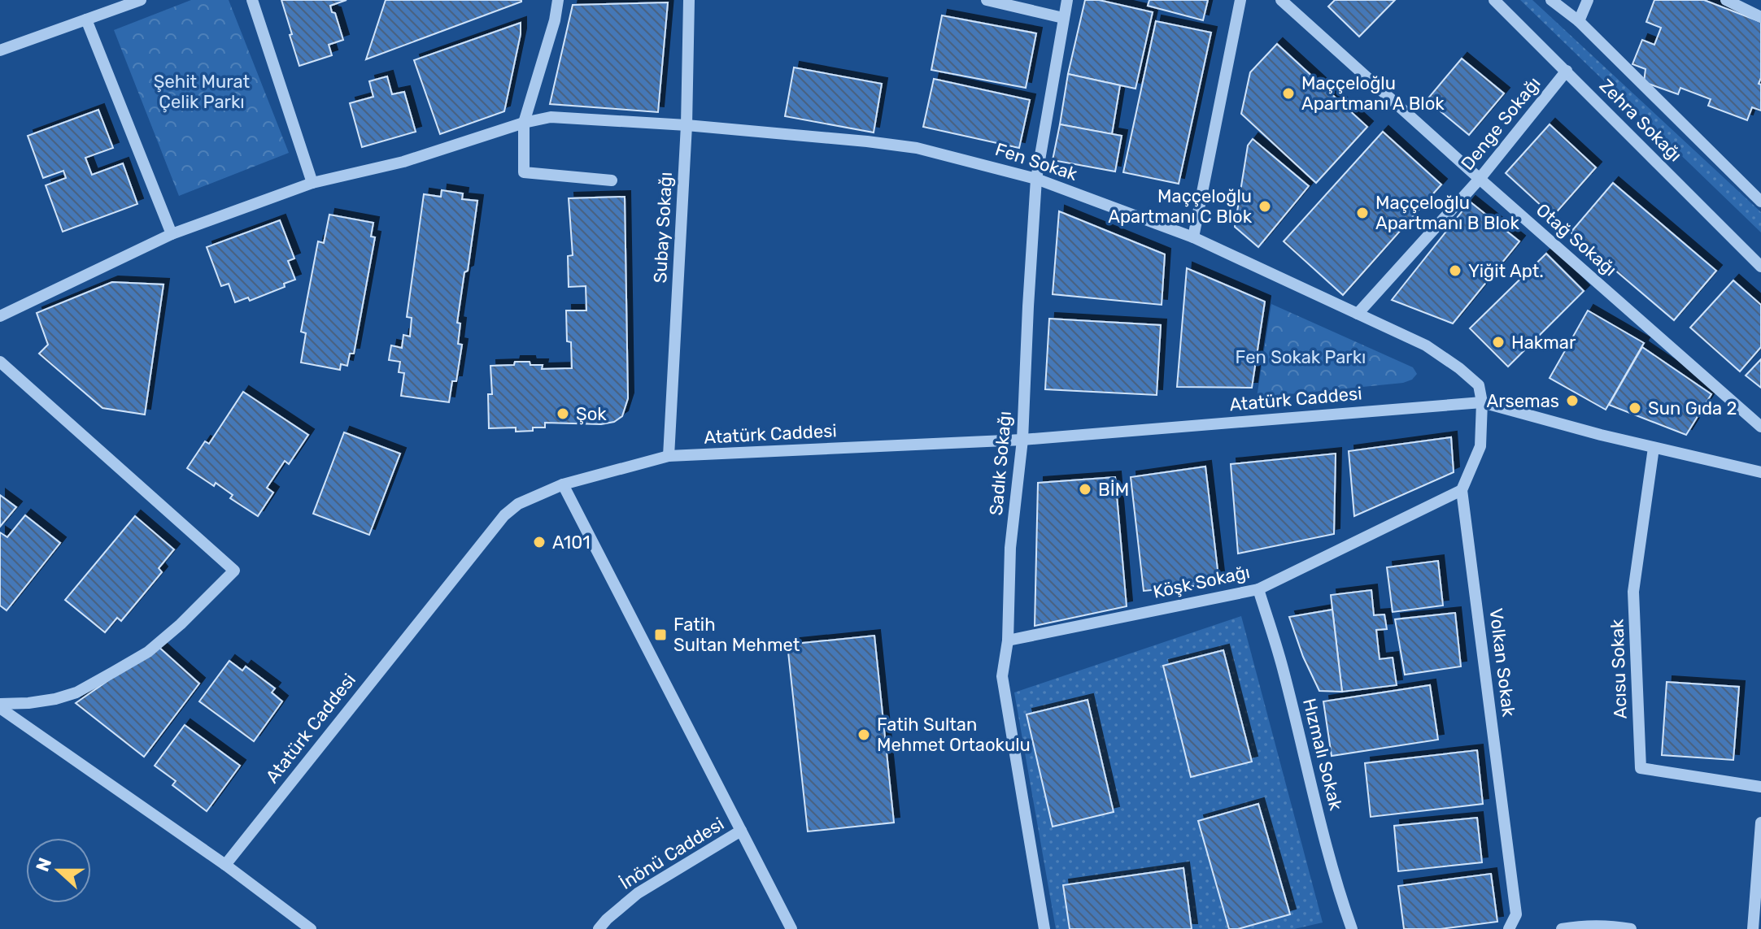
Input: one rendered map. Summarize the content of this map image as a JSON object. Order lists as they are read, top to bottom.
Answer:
{
  "streets": {
    "street": [
      "Zehra Sokağı",
      "Denge Sokağı",
      "Fen Sokak",
      "Subay Sokağı",
      "Otağ Sokağı",
      "Atatürk Caddesi",
      "Sadık Sokağı",
      "Köşk Sokağı",
      "Volkan Sokak",
      "Acısu Sokak",
      "Hızmalı Sokak",
      "İnönü Caddesi"
    ]
  },
  "crossings": [
    ["Zehra Sokağı", "Denge Sokağı"],
    ["Denge Sokağı", "Fen Sokak"],
    ["Denge Sokağı", "Otağ Sokağı"],
    ["Fen Sokak", "Subay Sokağı"],
    ["Fen Sokak", "Atatürk Caddesi"],
    ["Fen Sokak", "Sadık Sokağı"],
    ["Subay Sokağı", "Atatürk Caddesi"],
    ["Atatürk Caddesi", "Sadık Sokağı"],
    ["Atatürk Caddesi", "Acısu Sokak"],
    ["Sadık Sokağı", "Köşk Sokağı"],
    ["Köşk Sokağı", "Volkan Sokak"],
    ["Köşk Sokağı", "Hızmalı Sokak"]
  ],
  "parks": ["Şehit Murat Çelik Parkı", "Fen Sokak Parkı"],
  "places": {
    "other": [
      "Maççeloğlu Apartmanı A Blok",
      "Maççeloğlu Apartmanı C Blok",
      "Maççeloğlu Apartmanı B Blok",
      "Yiğit Apt.",
      "Hakmar",
      "Arsemas",
      "Sun Gıda 2",
      "Şok",
      "BİM",
      "A101",
      "Fatih Sultan Mehmet Ortaokulu"
    ],
    "transit": ["Fati̇h Sultan Mehmet"]
  },
  "north": "left"
}
